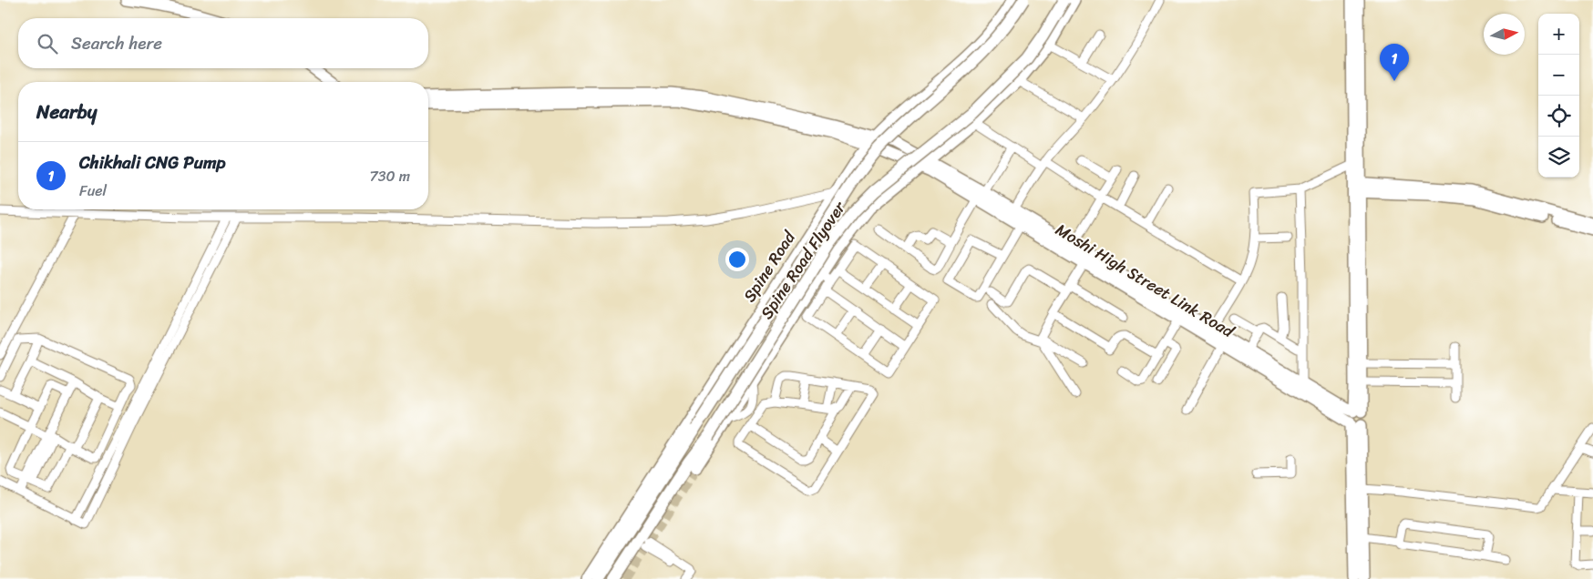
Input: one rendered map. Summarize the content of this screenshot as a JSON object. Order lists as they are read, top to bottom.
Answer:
{
  "streets": {
    "main road": ["Spine Road Flyover", "Spine Road"],
    "street": ["Moshi High Street Link Road"]
  },
  "crossings": [
    ["Spine Road Flyover", "Spine Road"],
    ["Spine Road", "Moshi High Street Link Road"]
  ],
  "north": "right",
  "page": {
    "map_buttons": ["+", "−"],
    "search": "Search here",
    "pins": "1",
    "heading": "Nearby",
    "list": [
      {
        "mark": "1",
        "name": "Chikhali CNG Pump",
        "note": "Fuel",
        "value": "730 m"
      }
    ]
  }
}
